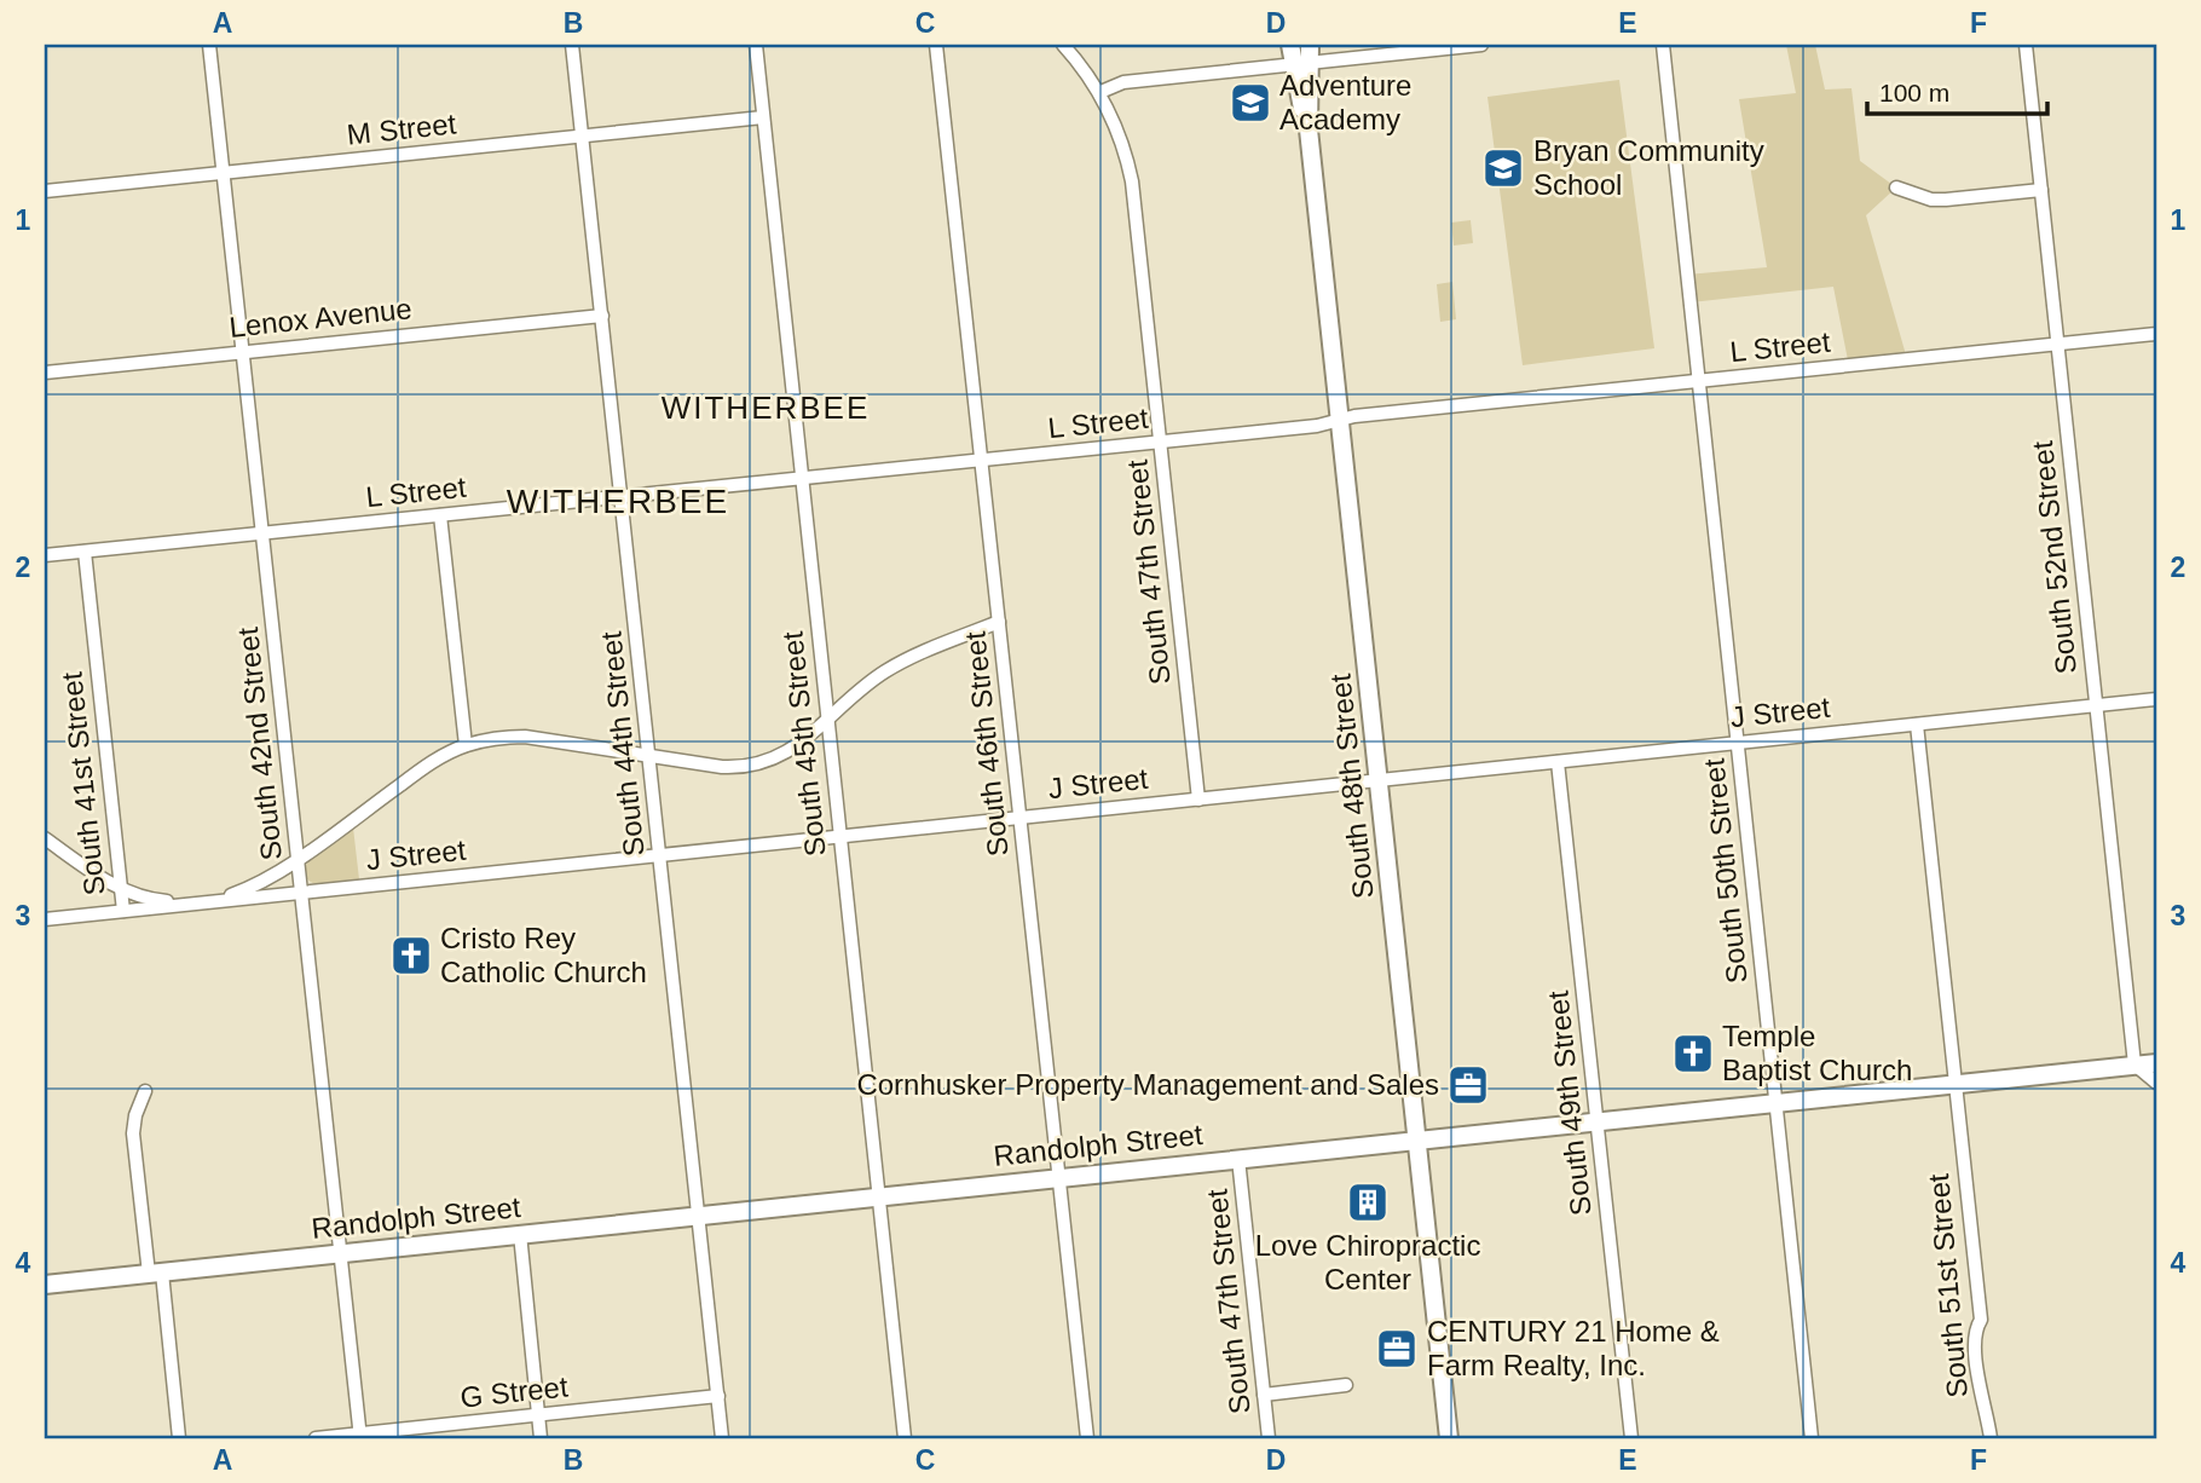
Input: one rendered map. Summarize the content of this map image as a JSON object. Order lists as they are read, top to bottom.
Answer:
{
  "streets": {
    "main road": ["South 48th Street", "Randolph Street"],
    "street": [
      "M Street",
      "Lenox Avenue",
      "L Street",
      "South 52nd Street",
      "South 47th Street",
      "J Street",
      "South 42nd Street",
      "South 44th Street",
      "South 45th Street",
      "South 46th Street",
      "South 41st Street",
      "South 50th Street",
      "South 49th Street",
      "South 51st Street",
      "G Street"
    ]
  },
  "crossings": [
    ["M Street", "South 42nd Street"],
    ["M Street", "South 44th Street"],
    ["M Street", "South 45th Street"],
    ["Lenox Avenue", "South 42nd Street"],
    ["Lenox Avenue", "South 44th Street"],
    ["L Street", "South 52nd Street"],
    ["L Street", "South 47th Street"],
    ["L Street", "South 42nd Street"],
    ["L Street", "South 44th Street"],
    ["L Street", "South 45th Street"],
    ["L Street", "South 46th Street"],
    ["L Street", "South 41st Street"],
    ["L Street", "South 48th Street"],
    ["L Street", "South 50th Street"],
    ["South 52nd Street", "J Street"],
    ["South 52nd Street", "Randolph Street"],
    ["South 47th Street", "J Street"],
    ["South 47th Street", "Randolph Street"],
    ["J Street", "South 42nd Street"],
    ["J Street", "South 44th Street"],
    ["J Street", "South 45th Street"],
    ["J Street", "South 46th Street"],
    ["J Street", "South 41st Street"],
    ["J Street", "South 48th Street"],
    ["J Street", "South 50th Street"],
    ["J Street", "South 49th Street"],
    ["J Street", "South 51st Street"],
    ["South 42nd Street", "Randolph Street"],
    ["South 42nd Street", "G Street"],
    ["South 44th Street", "Randolph Street"],
    ["South 44th Street", "G Street"],
    ["South 45th Street", "Randolph Street"],
    ["South 46th Street", "Randolph Street"],
    ["South 48th Street", "Randolph Street"],
    ["South 50th Street", "Randolph Street"],
    ["South 49th Street", "Randolph Street"],
    ["Randolph Street", "South 51st Street"]
  ],
  "districts": ["WITHERBEE", "WITHERBEE"],
  "places": {
    "school or university": ["Adventure Academy", "Bryan Community School"],
    "church": ["Cristo Rey Catholic Church", "Temple Baptist Church"],
    "office": ["Cornhusker Property Management and Sales", "CENTURY 21 Home & Farm Realty, Inc."],
    "building": ["Love Chiropractic Center"]
  },
  "scale_bar": "100 m",
  "grid": {
    "columns": [
      "A",
      "B",
      "C",
      "D",
      "E",
      "F"
    ],
    "rows": [
      "1",
      "2",
      "3",
      "4"
    ]
  }
}
